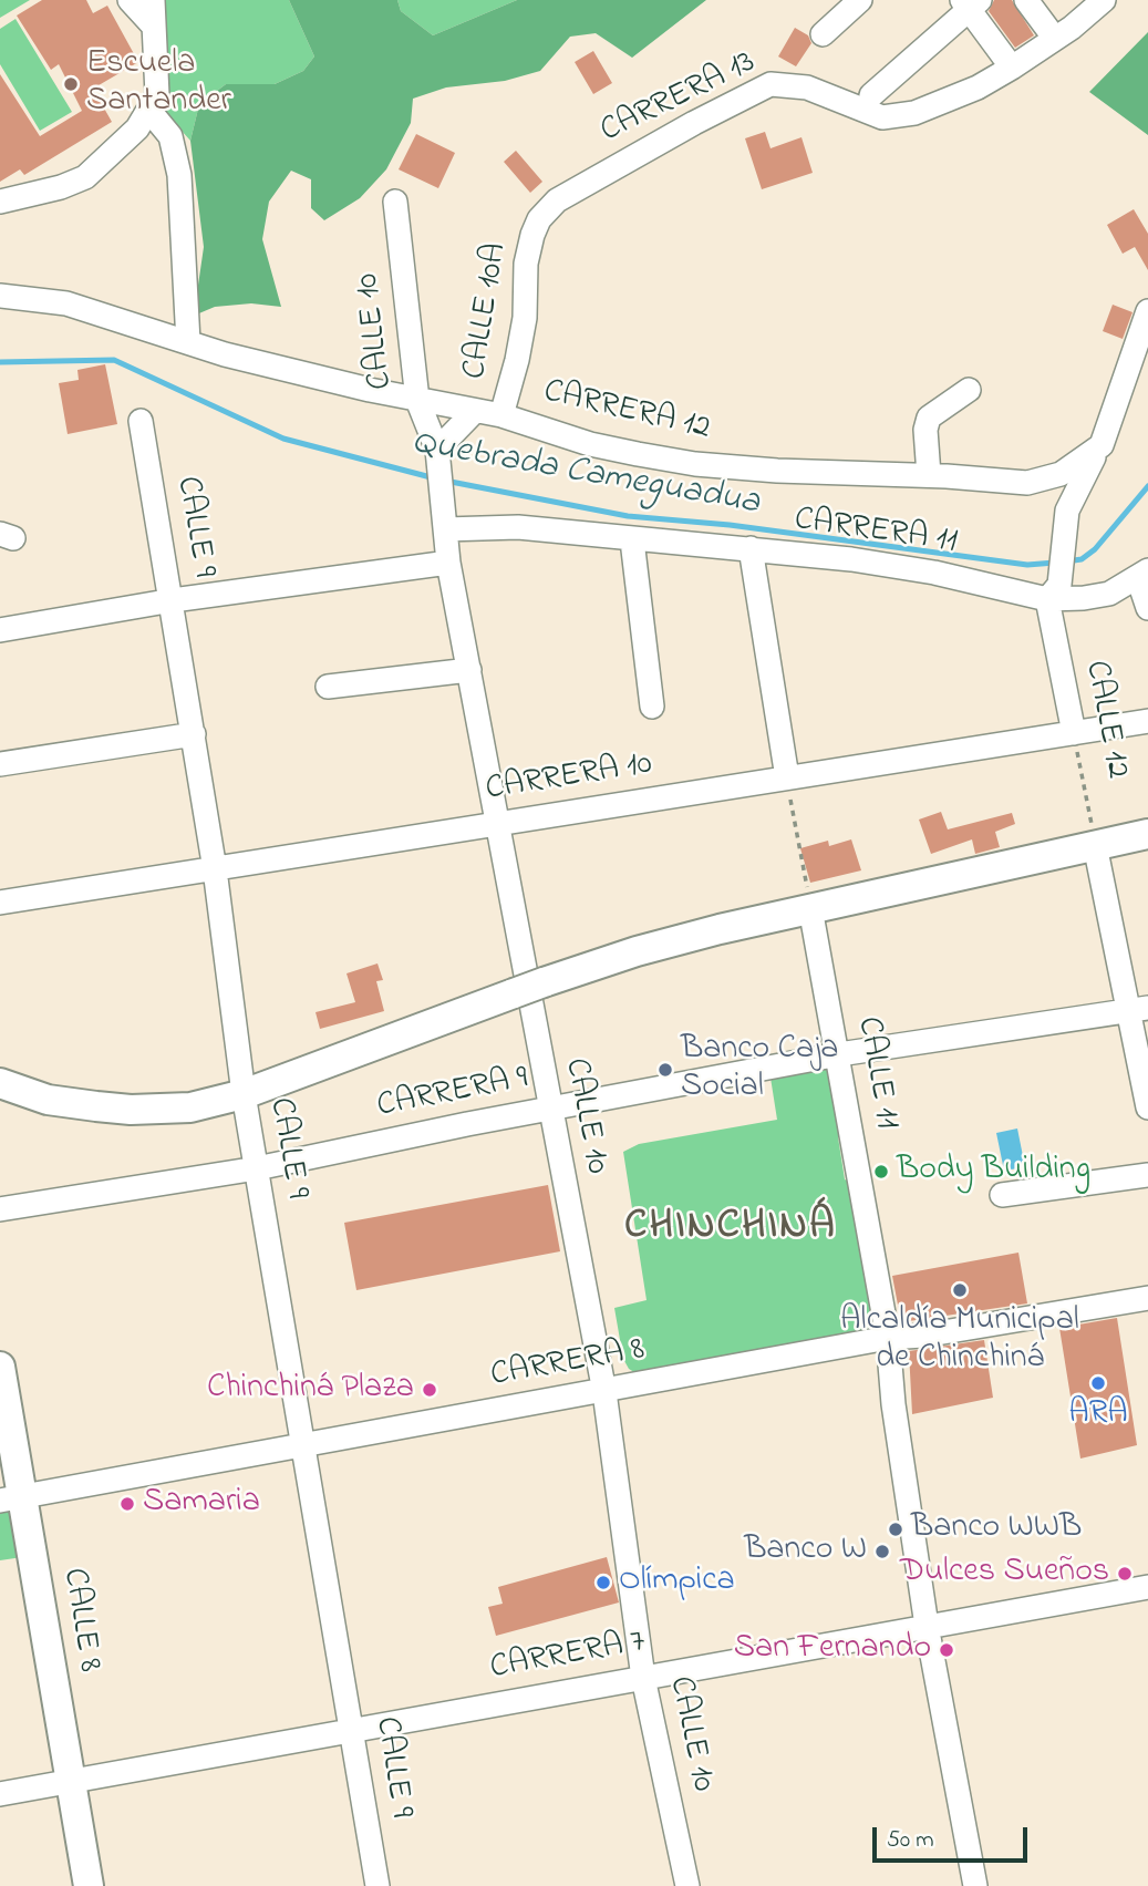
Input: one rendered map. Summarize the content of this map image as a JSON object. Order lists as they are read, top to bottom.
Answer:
{
  "streets": {
    "main road": ["CALLE 8"],
    "street": [
      "CARRERA 13",
      "CALLE 10A",
      "CALLE 10",
      "CARRERA 12",
      "CALLE 9",
      "CARRERA 11",
      "CALLE 12",
      "CARRERA 10",
      "CALLE 11",
      "CARRERA 9",
      "CARRERA 8",
      "CARRERA 7"
    ]
  },
  "crossings": [
    ["CARRERA 13", "CALLE 10A"],
    ["CALLE 10A", "CARRERA 12"],
    ["CALLE 10", "CARRERA 12"],
    ["CALLE 10", "CARRERA 11"],
    ["CALLE 10", "CARRERA 10"],
    ["CALLE 10", "CARRERA 9"],
    ["CALLE 10", "CARRERA 8"],
    ["CALLE 10", "CARRERA 7"],
    ["CARRERA 12", "CALLE 12"],
    ["CALLE 9", "CARRERA 10"],
    ["CALLE 9", "CARRERA 9"],
    ["CALLE 9", "CARRERA 8"],
    ["CALLE 9", "CARRERA 7"],
    ["CARRERA 11", "CALLE 12"],
    ["CALLE 12", "CARRERA 10"],
    ["CALLE 11", "CARRERA 9"],
    ["CALLE 11", "CARRERA 8"],
    ["CALLE 11", "CARRERA 7"],
    ["CARRERA 8", "CALLE 8"],
    ["CALLE 8", "CARRERA 7"]
  ],
  "districts": ["CHINCHINÁ"],
  "water": ["Quebrada Cameguadua"],
  "places": [
    "Escuela Santander",
    "Banco Caja Social",
    "Body Building",
    "Alcaldía Municipal de Chinchiná",
    "ARA",
    "Chinchiná Plaza",
    "Samaria",
    "Banco WWB",
    "Banco W",
    "Dulces Sueños",
    "Olímpica",
    "San Fernando"
  ],
  "scale_bar": "50 m"
}
